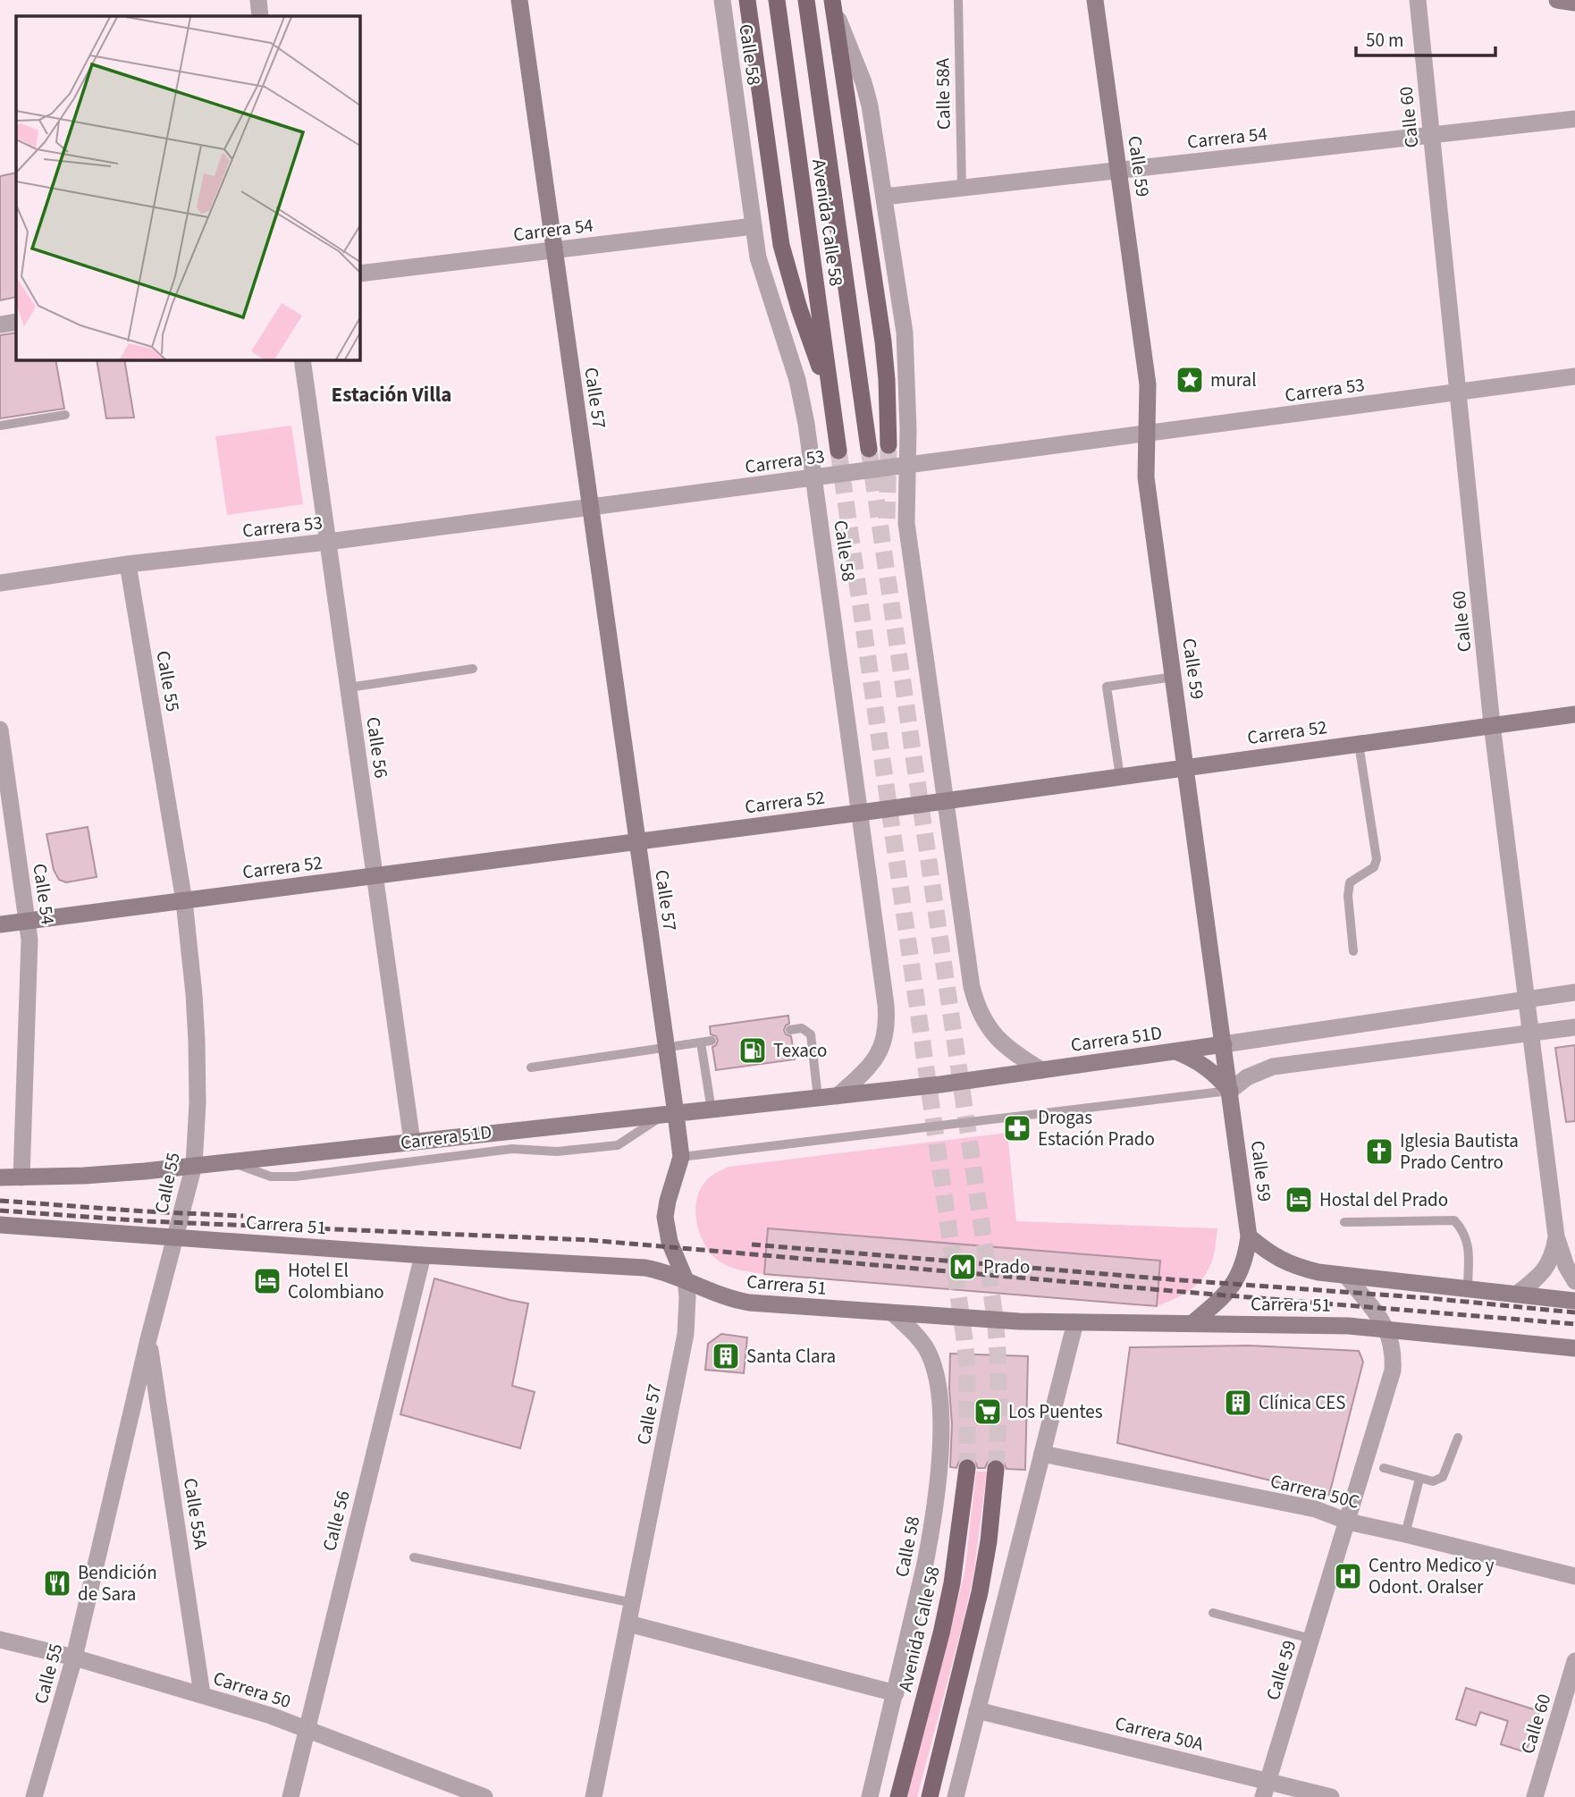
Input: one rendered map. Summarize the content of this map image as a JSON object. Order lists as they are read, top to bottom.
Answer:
{
  "streets": {
    "main road": [
      "Calle 59",
      "Avenida Calle 58",
      "Calle 57",
      "Carrera 52",
      "Carrera 51D",
      "Carrera 51"
    ],
    "street": [
      "Calle 58",
      "Calle 60",
      "Carrera 54",
      "Carrera 53",
      "Calle 55",
      "Calle 56",
      "Calle 54",
      "Carrera 50C",
      "Calle 55A",
      "Carrera 50",
      "Carrera 50A"
    ],
    "lane": ["Calle 58A"]
  },
  "crossings": [
    ["Calle 58", "Carrera 54"],
    ["Calle 58", "Carrera 53"],
    ["Calle 58", "Carrera 52"],
    ["Calle 58", "Carrera 51D"],
    ["Calle 58", "Carrera 51"],
    ["Calle 58A", "Carrera 54"],
    ["Calle 60", "Carrera 54"],
    ["Calle 60", "Carrera 53"],
    ["Calle 60", "Carrera 52"],
    ["Calle 60", "Carrera 51D"],
    ["Calle 60", "Carrera 51"],
    ["Carrera 54", "Calle 59"],
    ["Carrera 54", "Calle 57"],
    ["Calle 59", "Carrera 53"],
    ["Calle 59", "Carrera 52"],
    ["Calle 59", "Carrera 51D"],
    ["Calle 59", "Carrera 51"],
    ["Calle 59", "Carrera 50C"],
    ["Calle 59", "Carrera 50A"],
    ["Carrera 53", "Calle 57"],
    ["Carrera 53", "Calle 55"],
    ["Carrera 53", "Calle 56"],
    ["Calle 57", "Carrera 52"],
    ["Calle 57", "Carrera 51D"],
    ["Calle 57", "Carrera 51"],
    ["Calle 55", "Carrera 52"],
    ["Calle 55", "Carrera 51D"],
    ["Calle 55", "Carrera 51"],
    ["Calle 55", "Calle 55A"],
    ["Calle 55", "Carrera 50"],
    ["Carrera 52", "Calle 56"],
    ["Carrera 52", "Calle 54"],
    ["Calle 56", "Carrera 51D"],
    ["Calle 56", "Carrera 51"],
    ["Calle 56", "Carrera 50"],
    ["Calle 54", "Carrera 51D"],
    ["Calle 55A", "Carrera 50"]
  ],
  "districts": ["Estación Villa"],
  "places": {
    "place": ["mural"],
    "fuel station": ["Texaco"],
    "pharmacy": ["Drogas Estación Prado"],
    "church": ["Iglesia Bautista Prado Centro"],
    "hotel": ["Hostal del Prado", "Hotel El Colombiano"],
    "metro station": ["Prado"],
    "building": ["Santa Clara", "Clínica CES"],
    "supermarket": ["Los Puentes"],
    "hospital": ["Centro Medico y Odont. Oralser"],
    "restaurant": ["Bendición de Sara"]
  },
  "scale_bar": "50 m"
}
